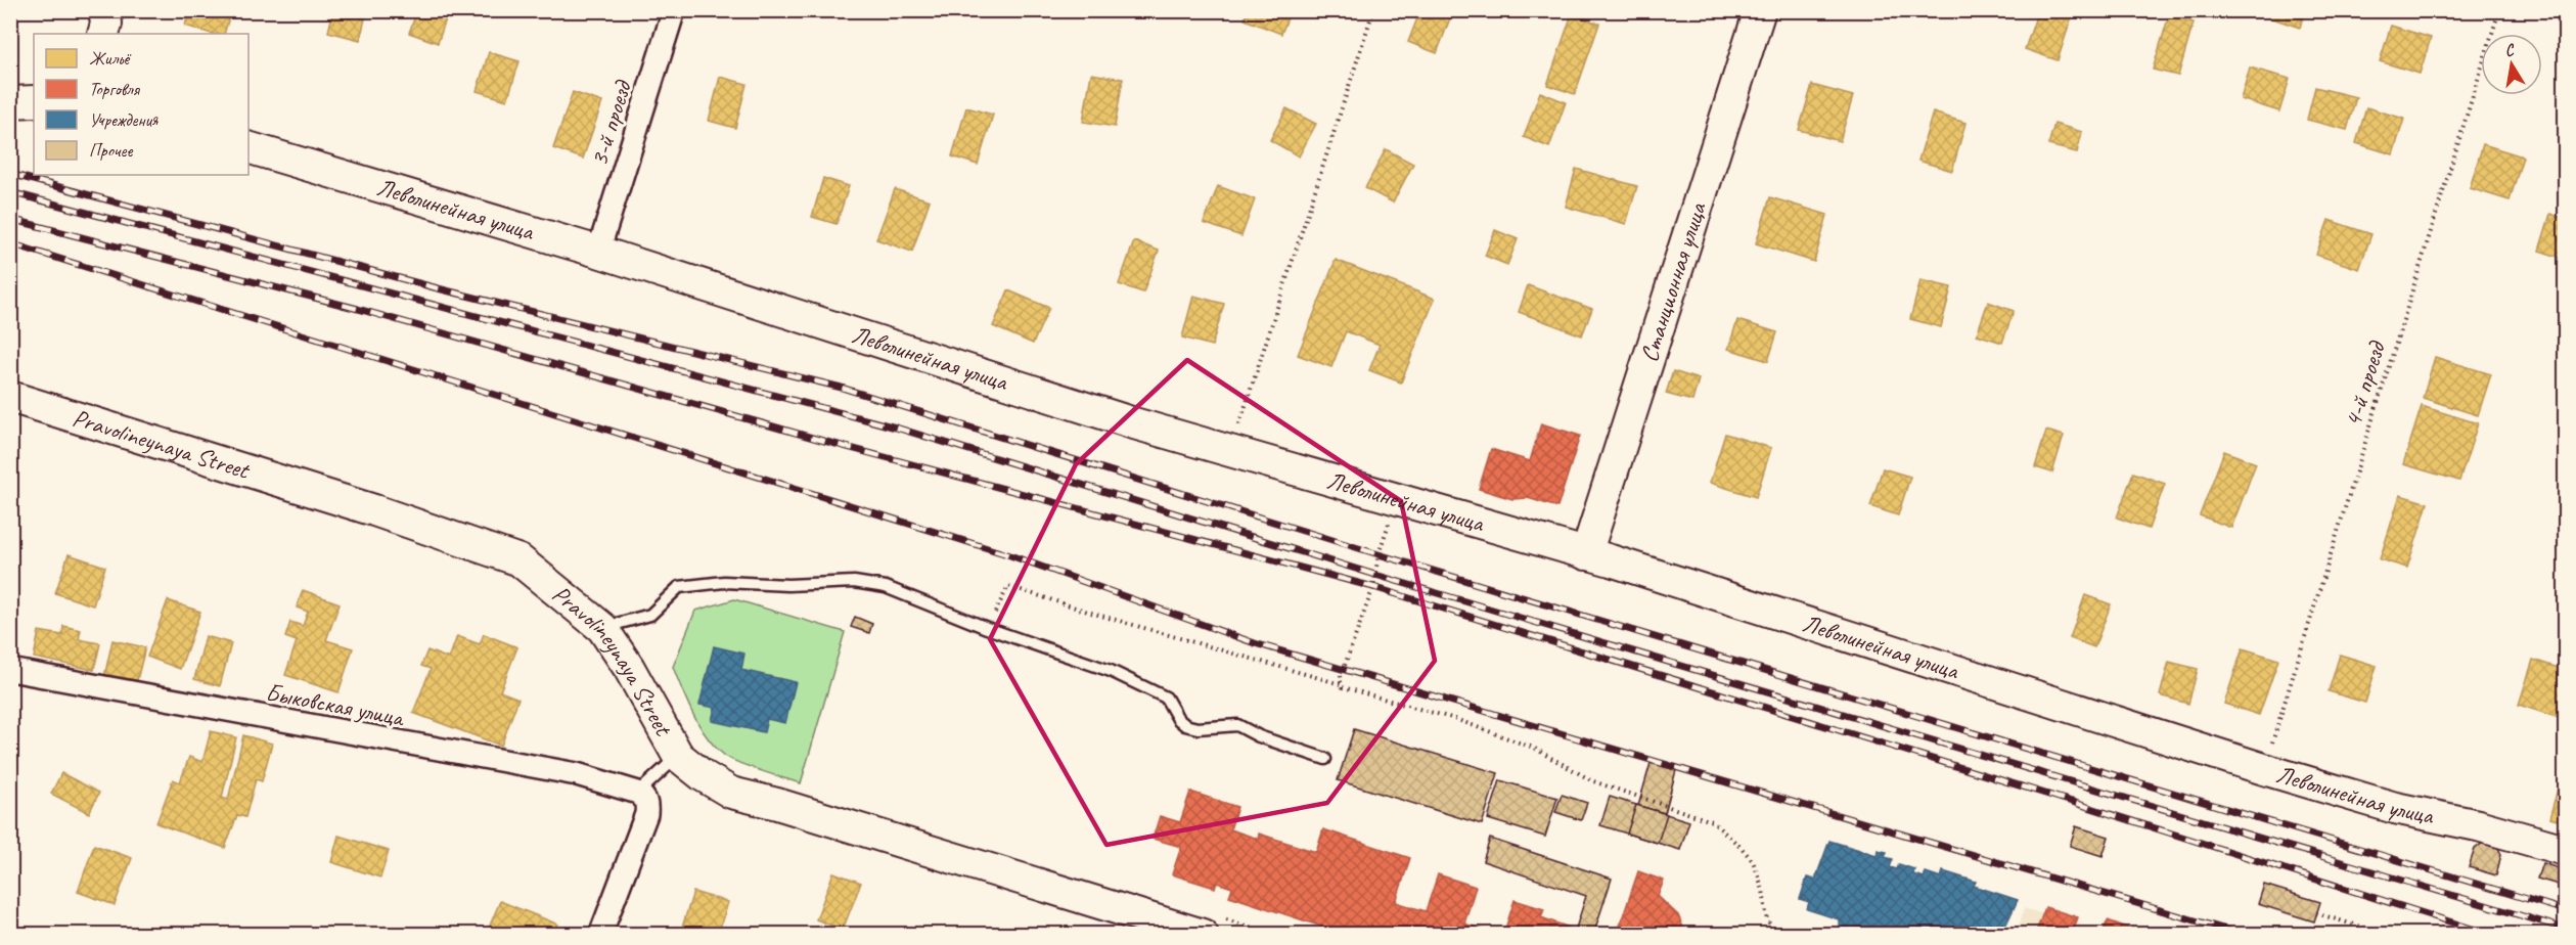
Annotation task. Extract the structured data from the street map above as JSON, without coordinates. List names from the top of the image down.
{
  "streets": {
    "main road": ["Леволинейная улица", "Станционная улица", "Pravolineynaya Street"],
    "street": ["3-й проезд", "Быковская улица"],
    "path": ["4-й проезд"]
  },
  "crossings": [
    ["3-й проезд", "Леволинейная улица"],
    ["Леволинейная улица", "Станционная улица"],
    ["Леволинейная улица", "4-й проезд"]
  ],
  "legend": [
    "Жильё",
    "Торговля",
    "Учреждения",
    "Прочее"
  ],
  "north": "top"
}
